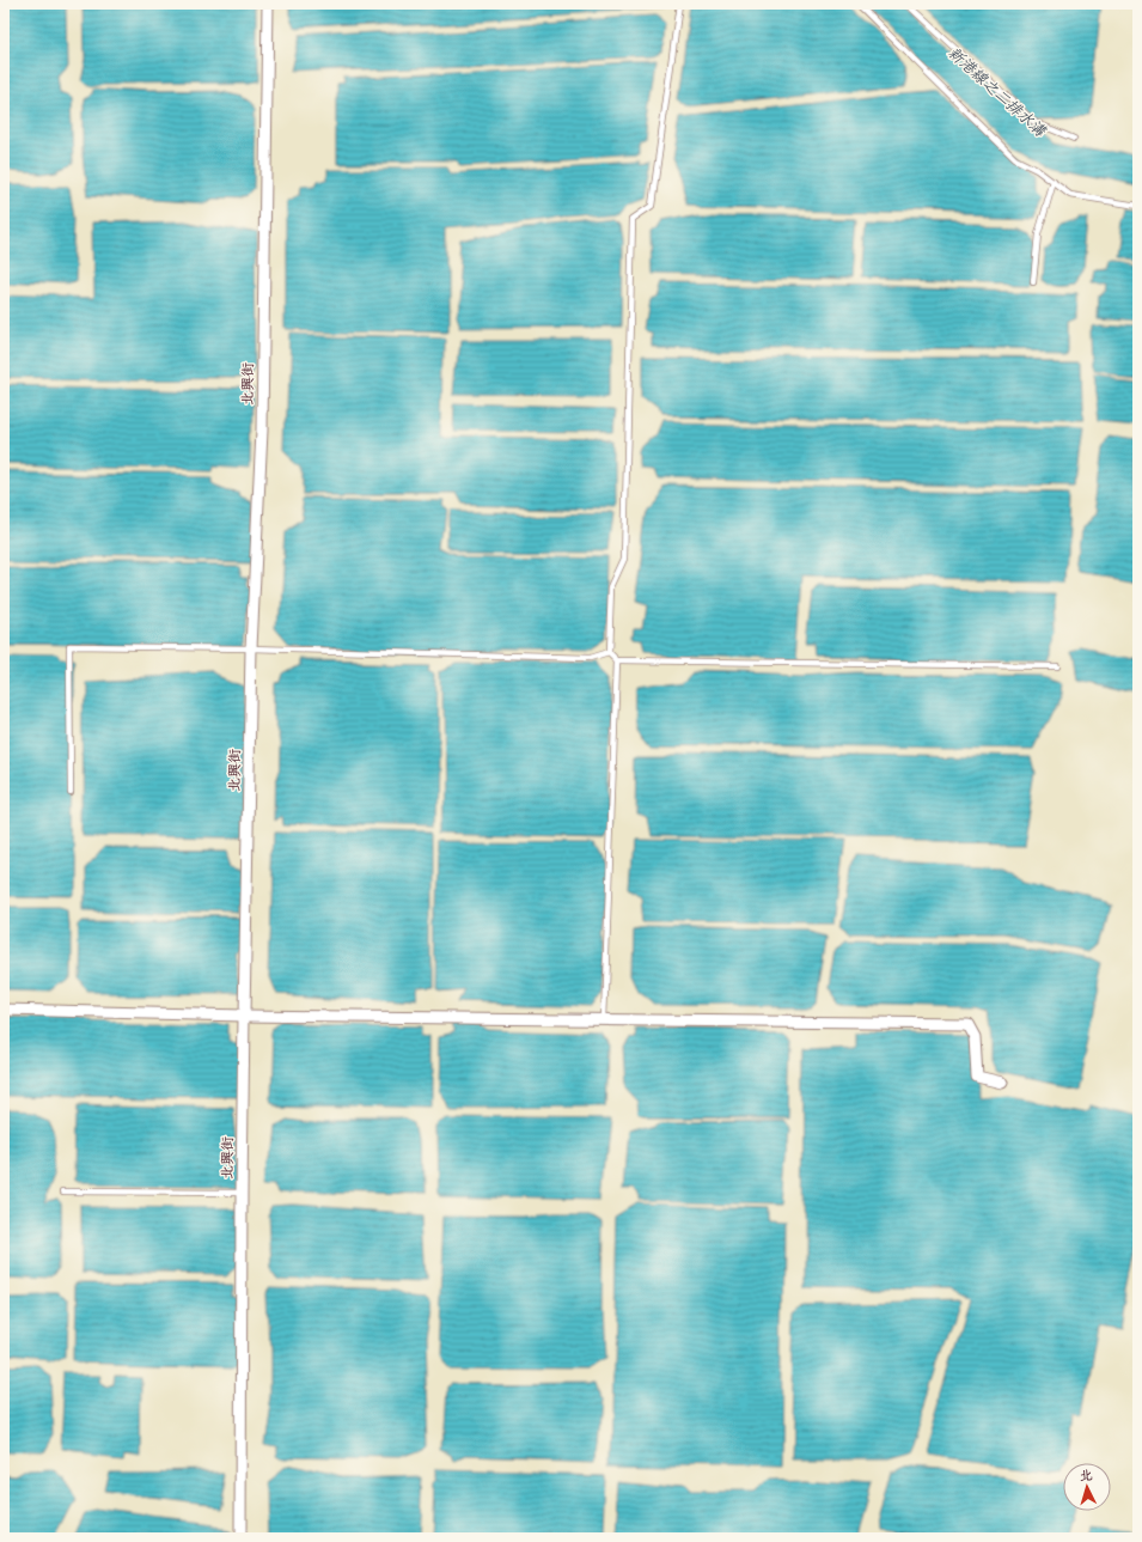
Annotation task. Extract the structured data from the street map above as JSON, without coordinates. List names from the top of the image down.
{
  "streets": {
    "street": ["北興街"]
  },
  "water": ["新港線之二排水溝"],
  "north": "top"
}
